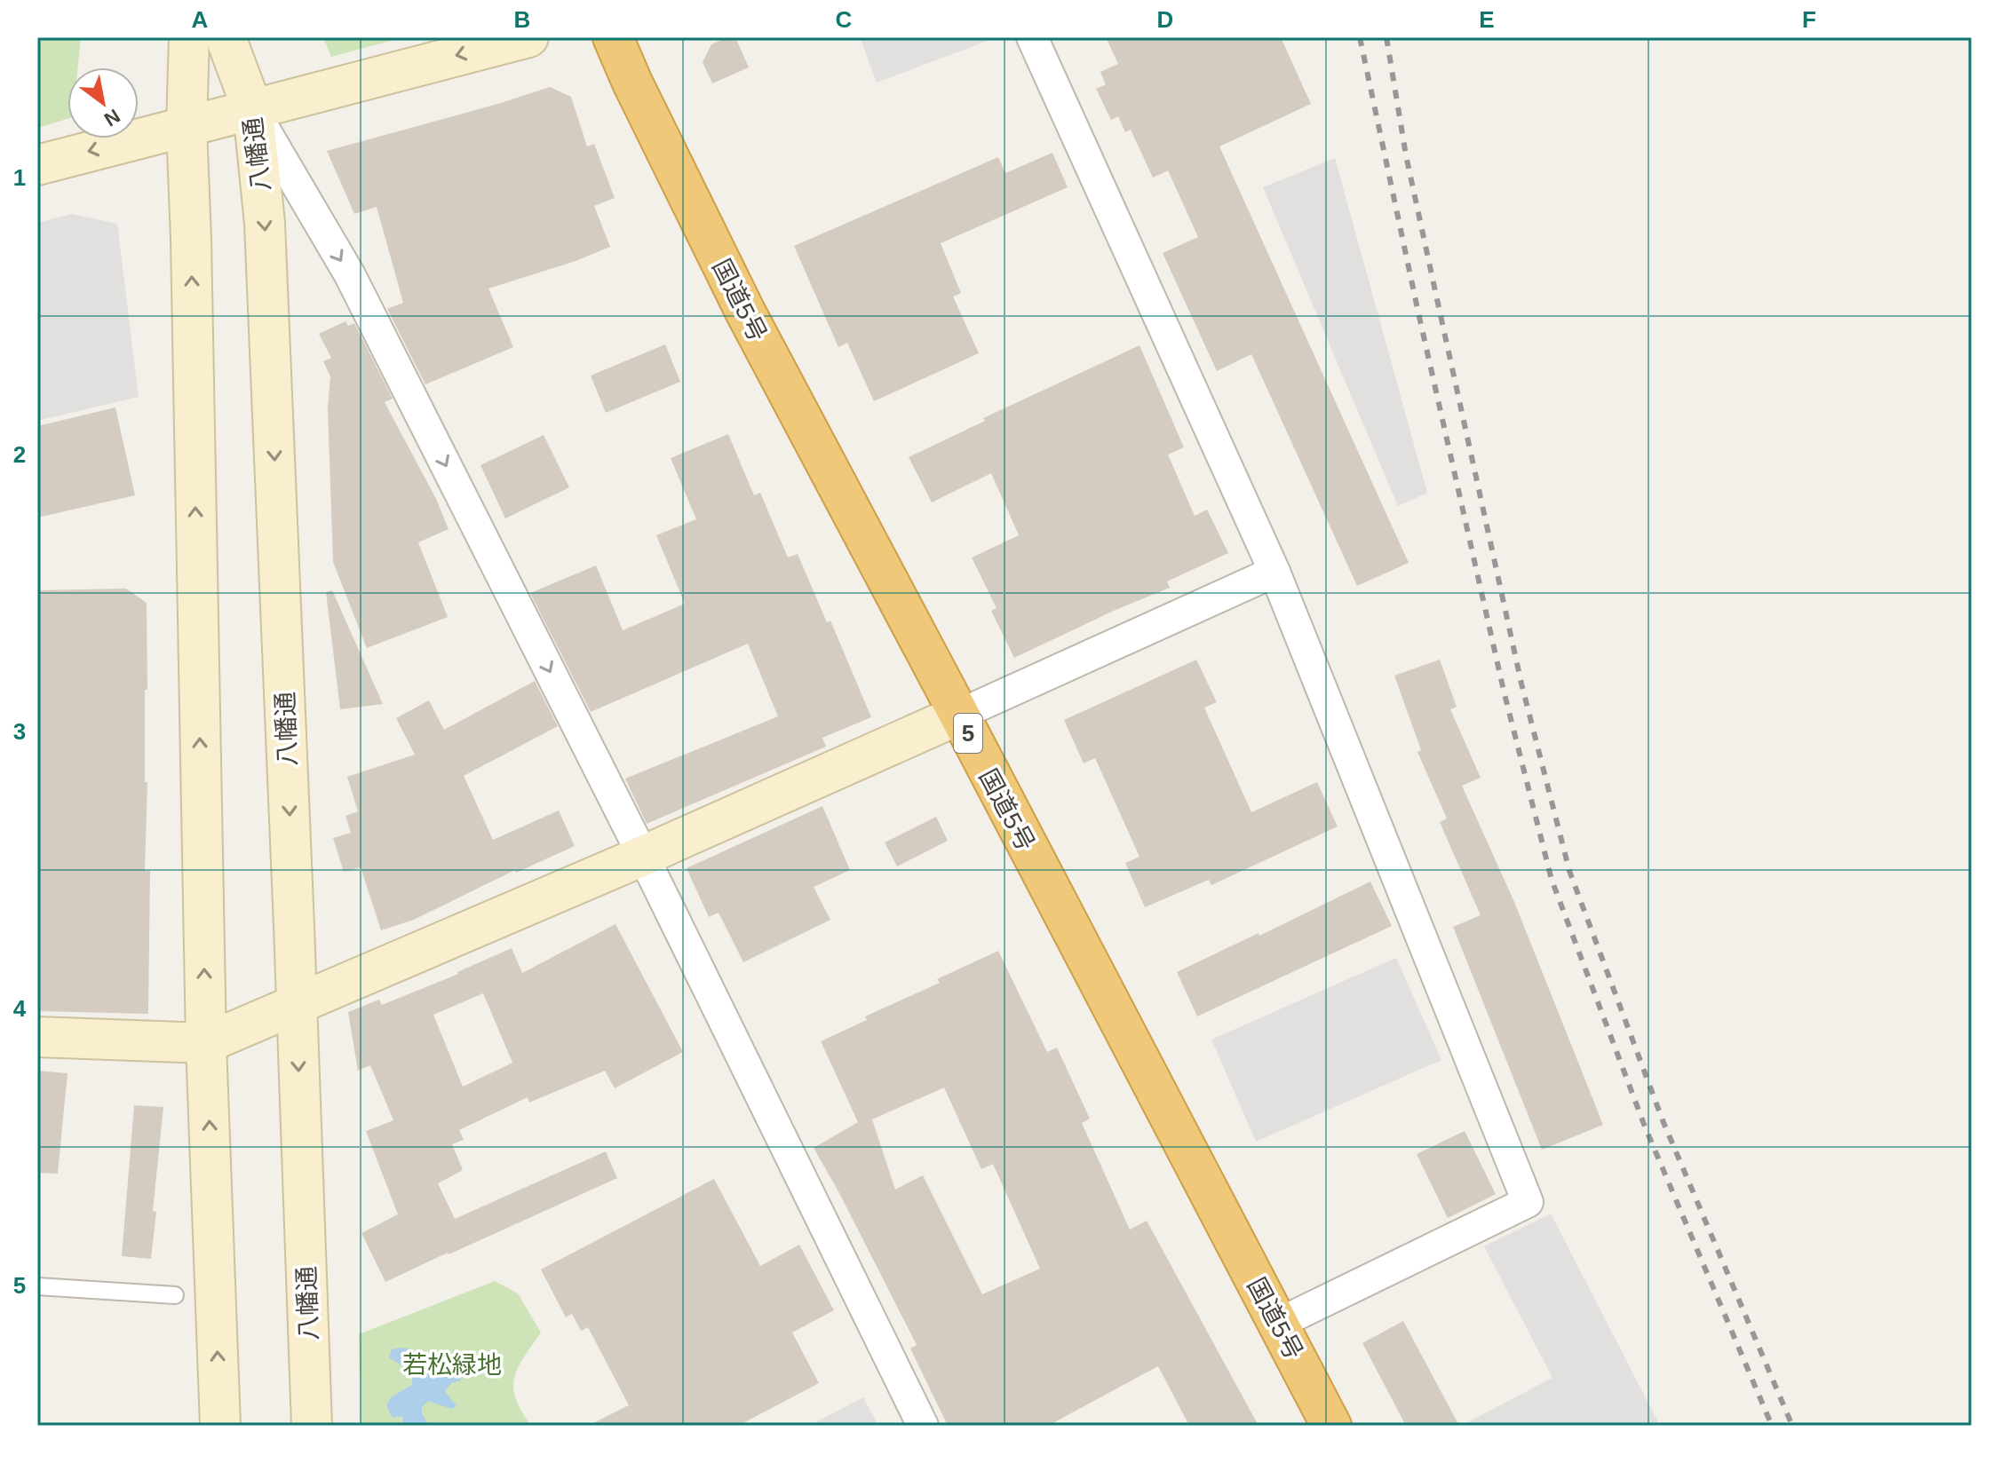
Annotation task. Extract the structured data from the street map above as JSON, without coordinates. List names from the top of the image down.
{
  "streets": {
    "highway": ["国道5号", "5"],
    "street": ["八幡通"]
  },
  "parks": ["若松緑地"],
  "north": "bottom right",
  "grid": {
    "columns": [
      "A",
      "B",
      "C",
      "D",
      "E",
      "F"
    ],
    "rows": [
      "1",
      "2",
      "3",
      "4",
      "5"
    ]
  }
}
